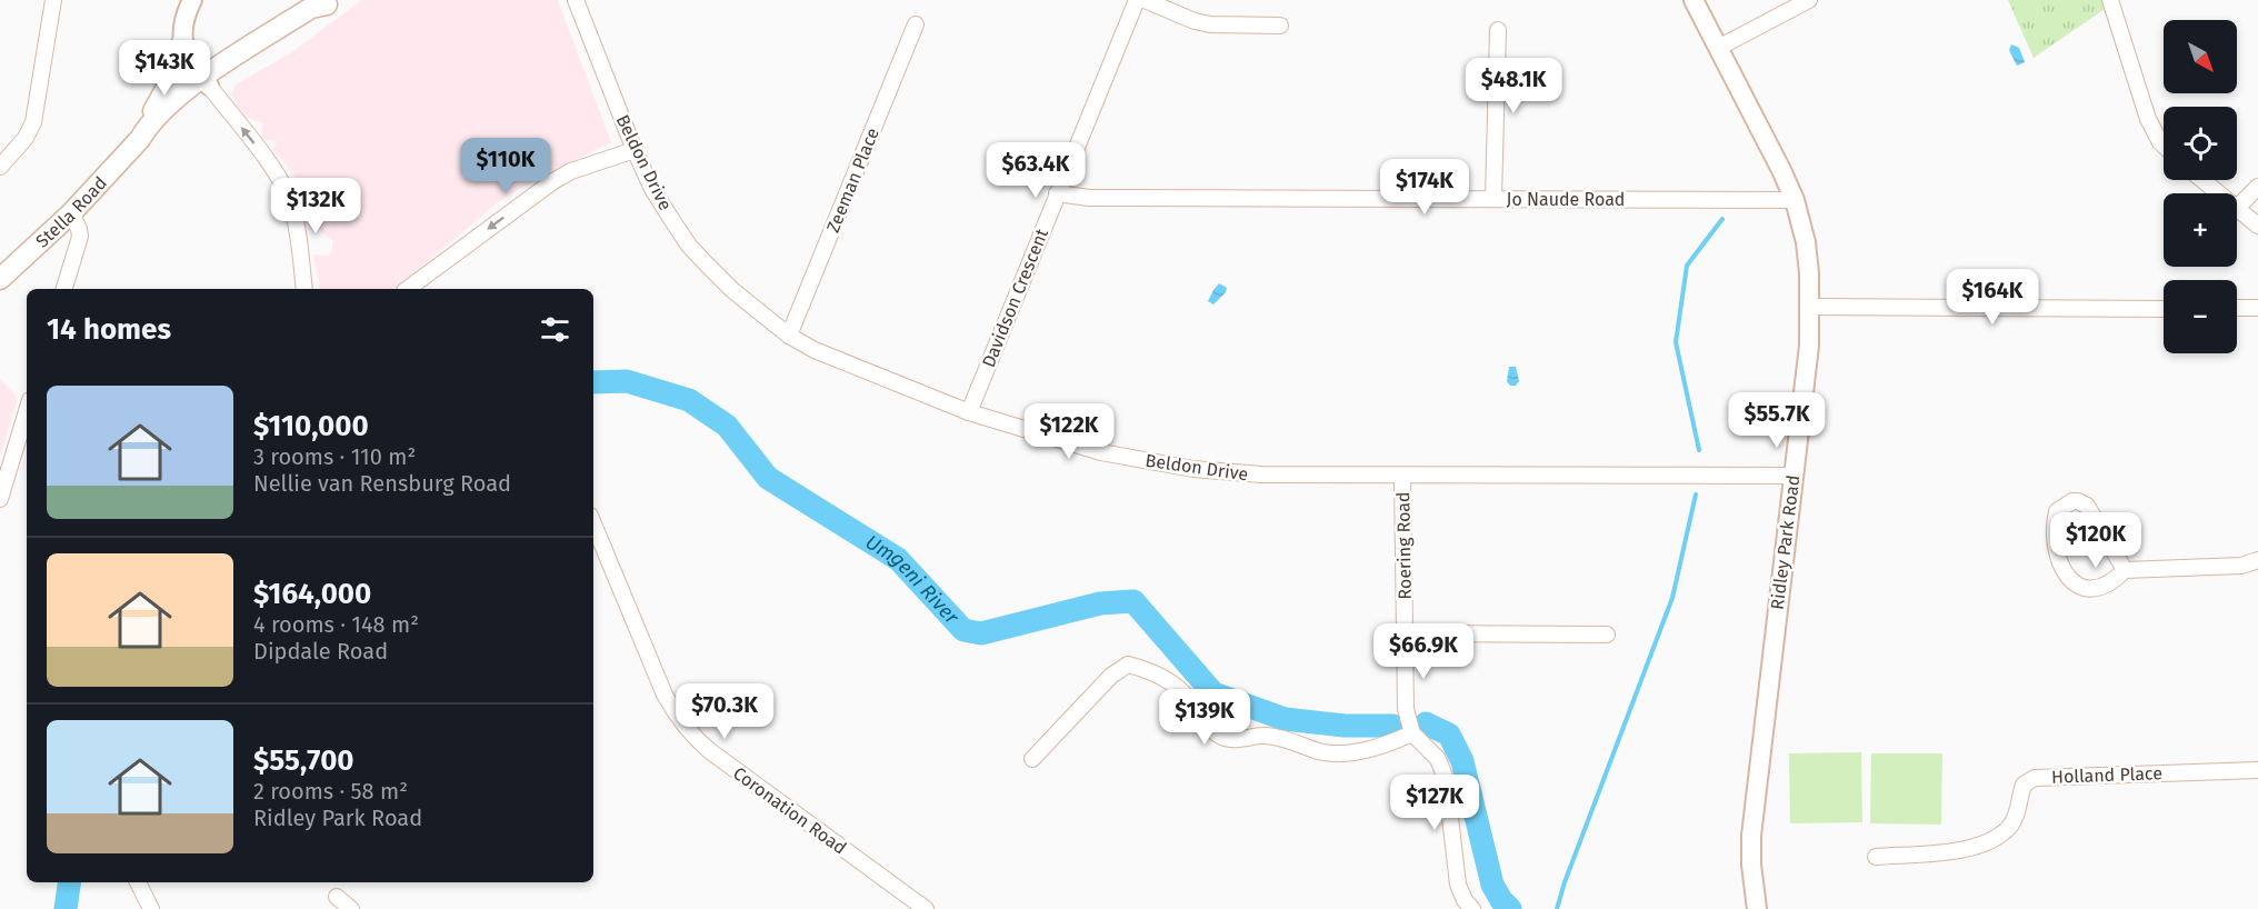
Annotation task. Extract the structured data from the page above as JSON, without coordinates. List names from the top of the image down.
{
  "streets": {
    "main road": ["Stella Road"],
    "street": [
      "Beldon Drive",
      "Zeeman Place",
      "Jo Naude Road",
      "Davidson Crescent",
      "Ridley Park Road",
      "Roering Road",
      "Holland Place",
      "Coronation Road"
    ]
  },
  "crossings": [
    ["Beldon Drive", "Zeeman Place"],
    ["Beldon Drive", "Davidson Crescent"],
    ["Beldon Drive", "Ridley Park Road"],
    ["Beldon Drive", "Roering Road"],
    ["Jo Naude Road", "Davidson Crescent"],
    ["Jo Naude Road", "Ridley Park Road"]
  ],
  "water": ["Umgeni River"],
  "north": "bottom right",
  "page": {
    "map_buttons": ["+", "−"],
    "price": [
      "$143K",
      "$48.1K",
      "$110K",
      "$63.4K",
      "$174K",
      "$132K",
      "$164K",
      "$55.7K",
      "$122K",
      "$120K",
      "$66.9K",
      "$70.3K",
      "$139K",
      "$127K"
    ],
    "heading": "14 homes",
    "list": [
      {
        "name": "$110,000",
        "note": "3 rooms · 110 m² · Nellie van Rensburg Road"
      },
      {
        "name": "$164,000",
        "note": "4 rooms · 148 m² · Dipdale Road"
      },
      {
        "name": "$55,700",
        "note": "2 rooms · 58 m² · Ridley Park Road"
      }
    ]
  }
}
